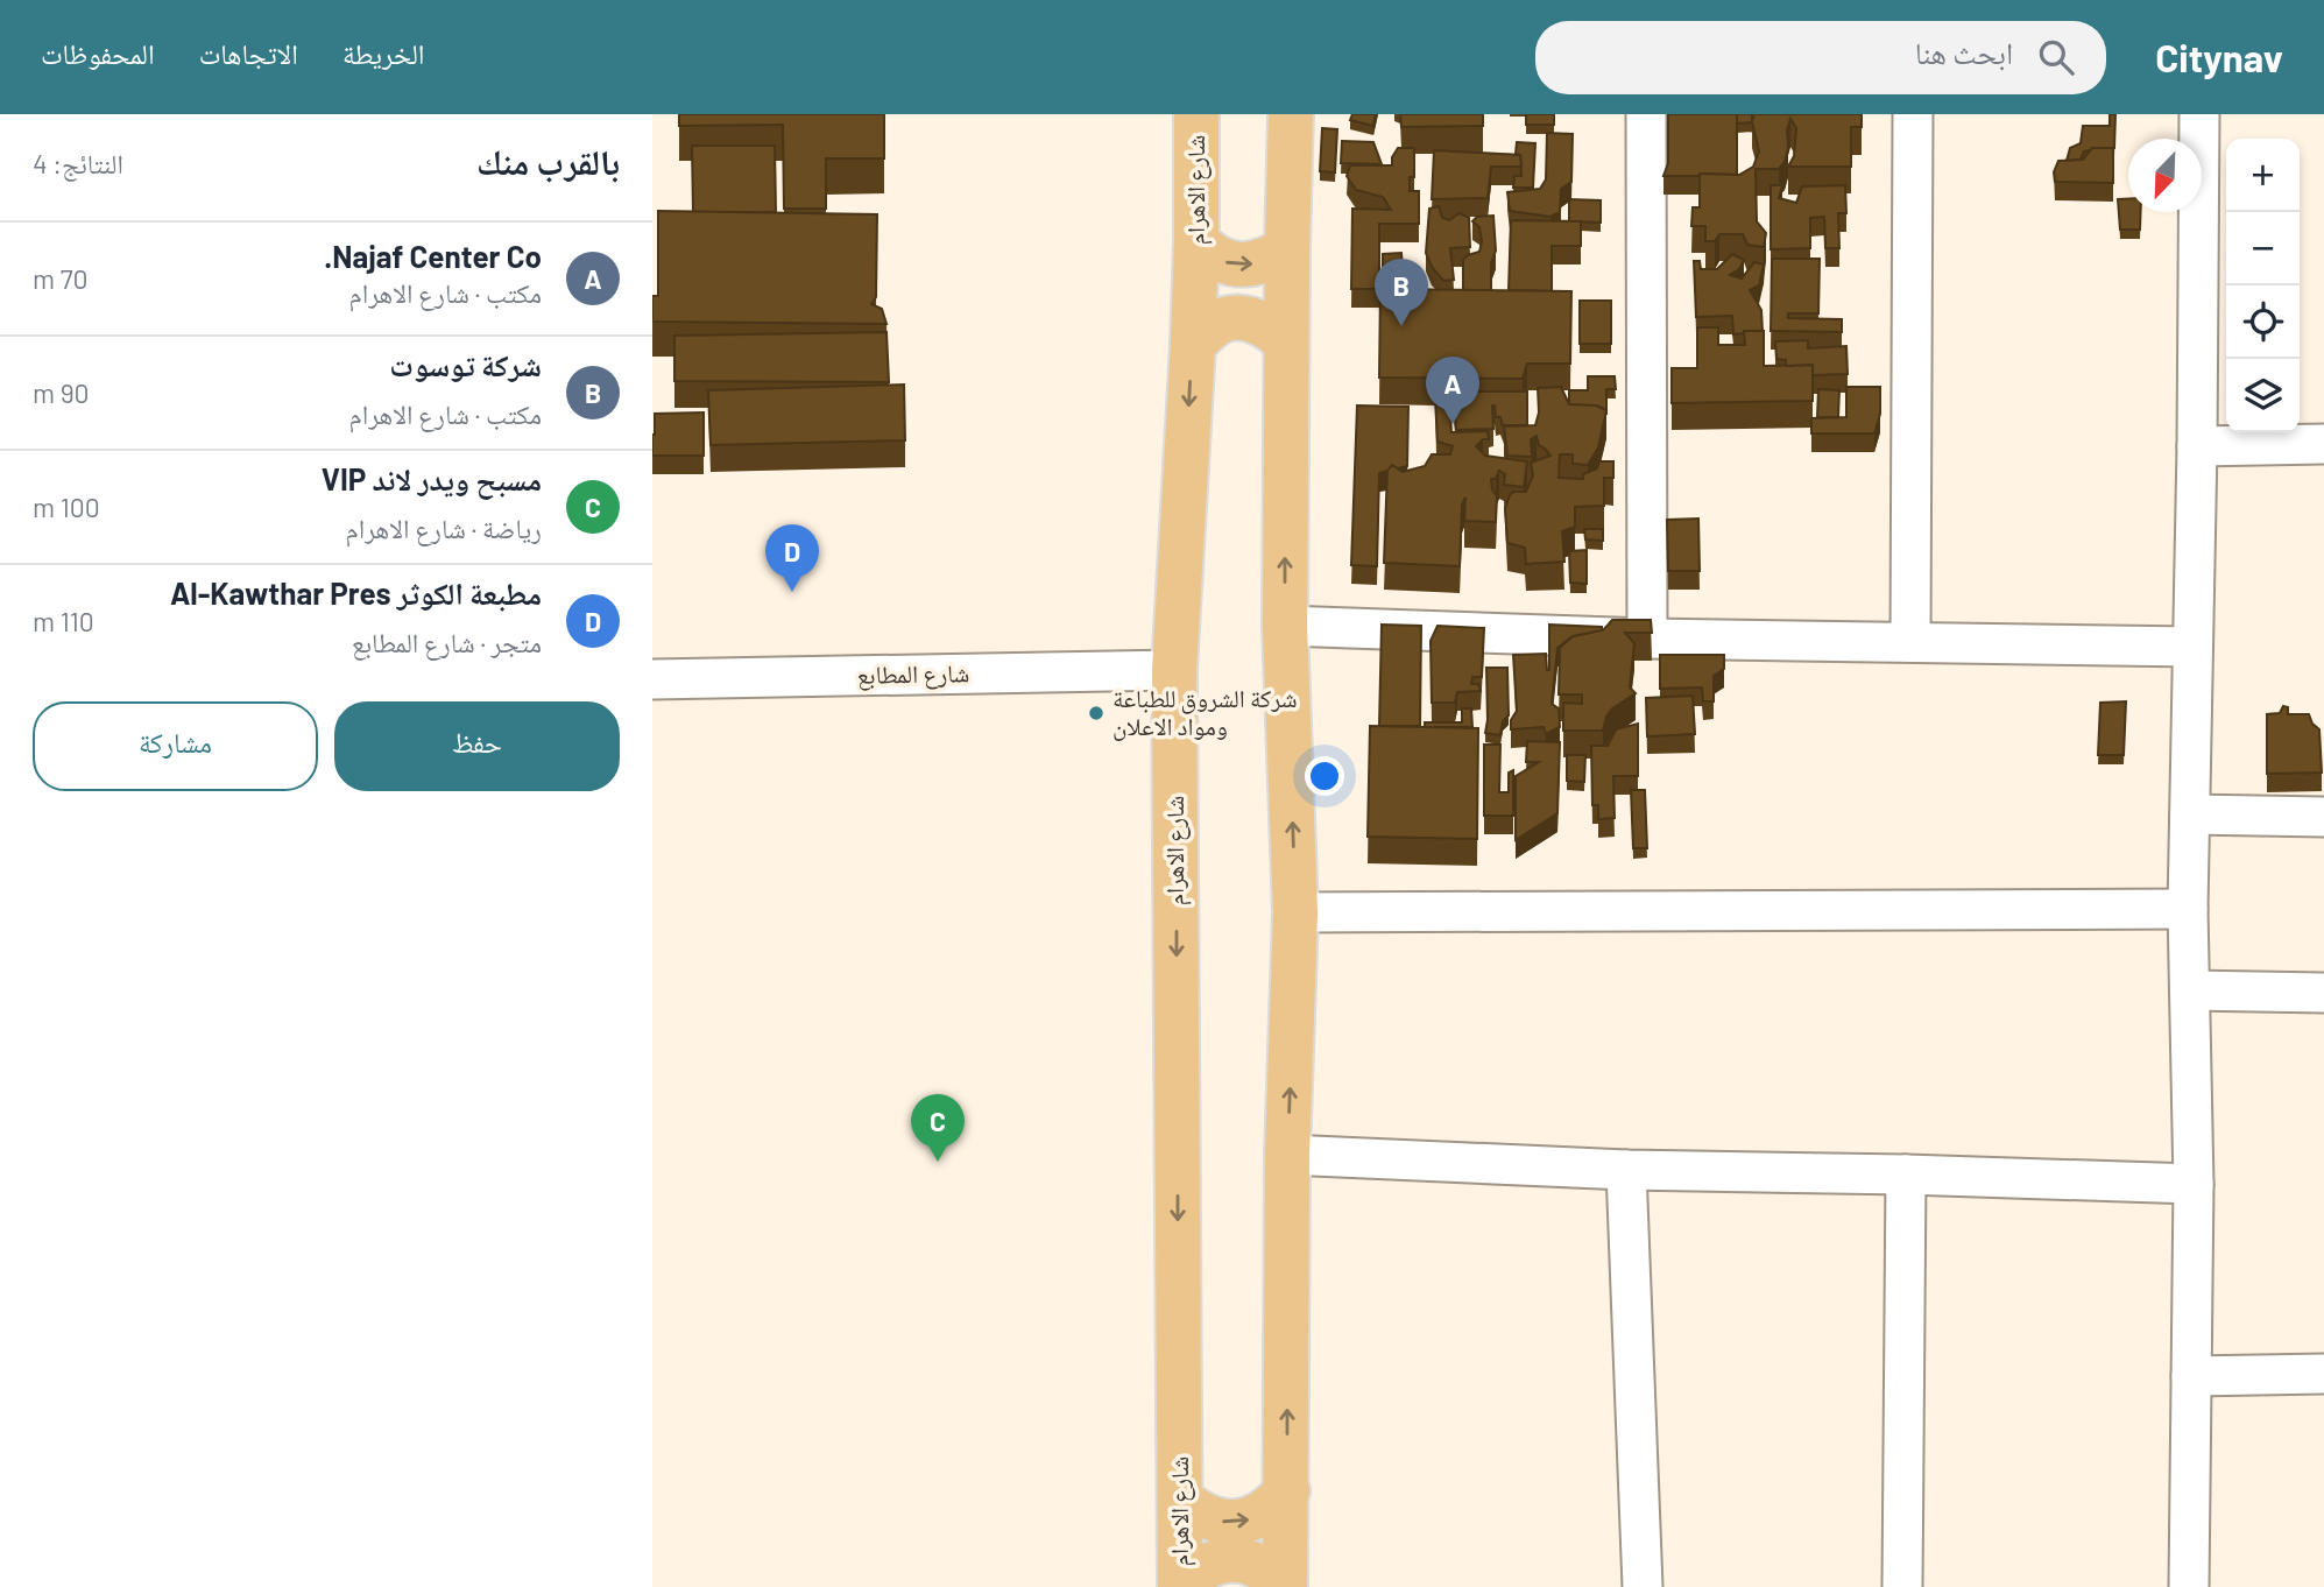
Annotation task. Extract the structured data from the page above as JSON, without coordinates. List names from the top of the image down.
{
  "streets": {
    "main road": ["شارع الاهرام"],
    "street": ["شارع المطابع"]
  },
  "crossings": [
    ["شارع الاهرام", "شارع المطابع"]
  ],
  "places": ["شركة الشروق للطباعة ومواد الاعلان"],
  "north": "bottom left",
  "page": {
    "header": "Citynav",
    "search": "ابحث هنا",
    "nav": ["الخريطة", "الاتجاهات", "المحفوظات"],
    "heading": ["بالقرب منك", "النتائج: 4"],
    "map_buttons": ["+", "−"],
    "list": [
      {
        "mark": "A",
        "name": "Najaf Center Co.",
        "note": "مكتب · شارع الاهرام",
        "value": "70 m"
      },
      {
        "mark": "B",
        "name": "شركة توسوت",
        "note": "مكتب · شارع الاهرام",
        "value": "90 m"
      },
      {
        "mark": "C",
        "name": "مسبح ويدر لاند VIP",
        "note": "رياضة · شارع الاهرام",
        "value": "100 m"
      },
      {
        "mark": "D",
        "name": "مطبعة الكوثر Al-Kawthar Pres",
        "note": "متجر · شارع المطابع",
        "value": "110 m"
      }
    ],
    "pins": [
      "B",
      "A",
      "D",
      "C"
    ],
    "buttons": ["حفظ", "مشاركة"]
  }
}
